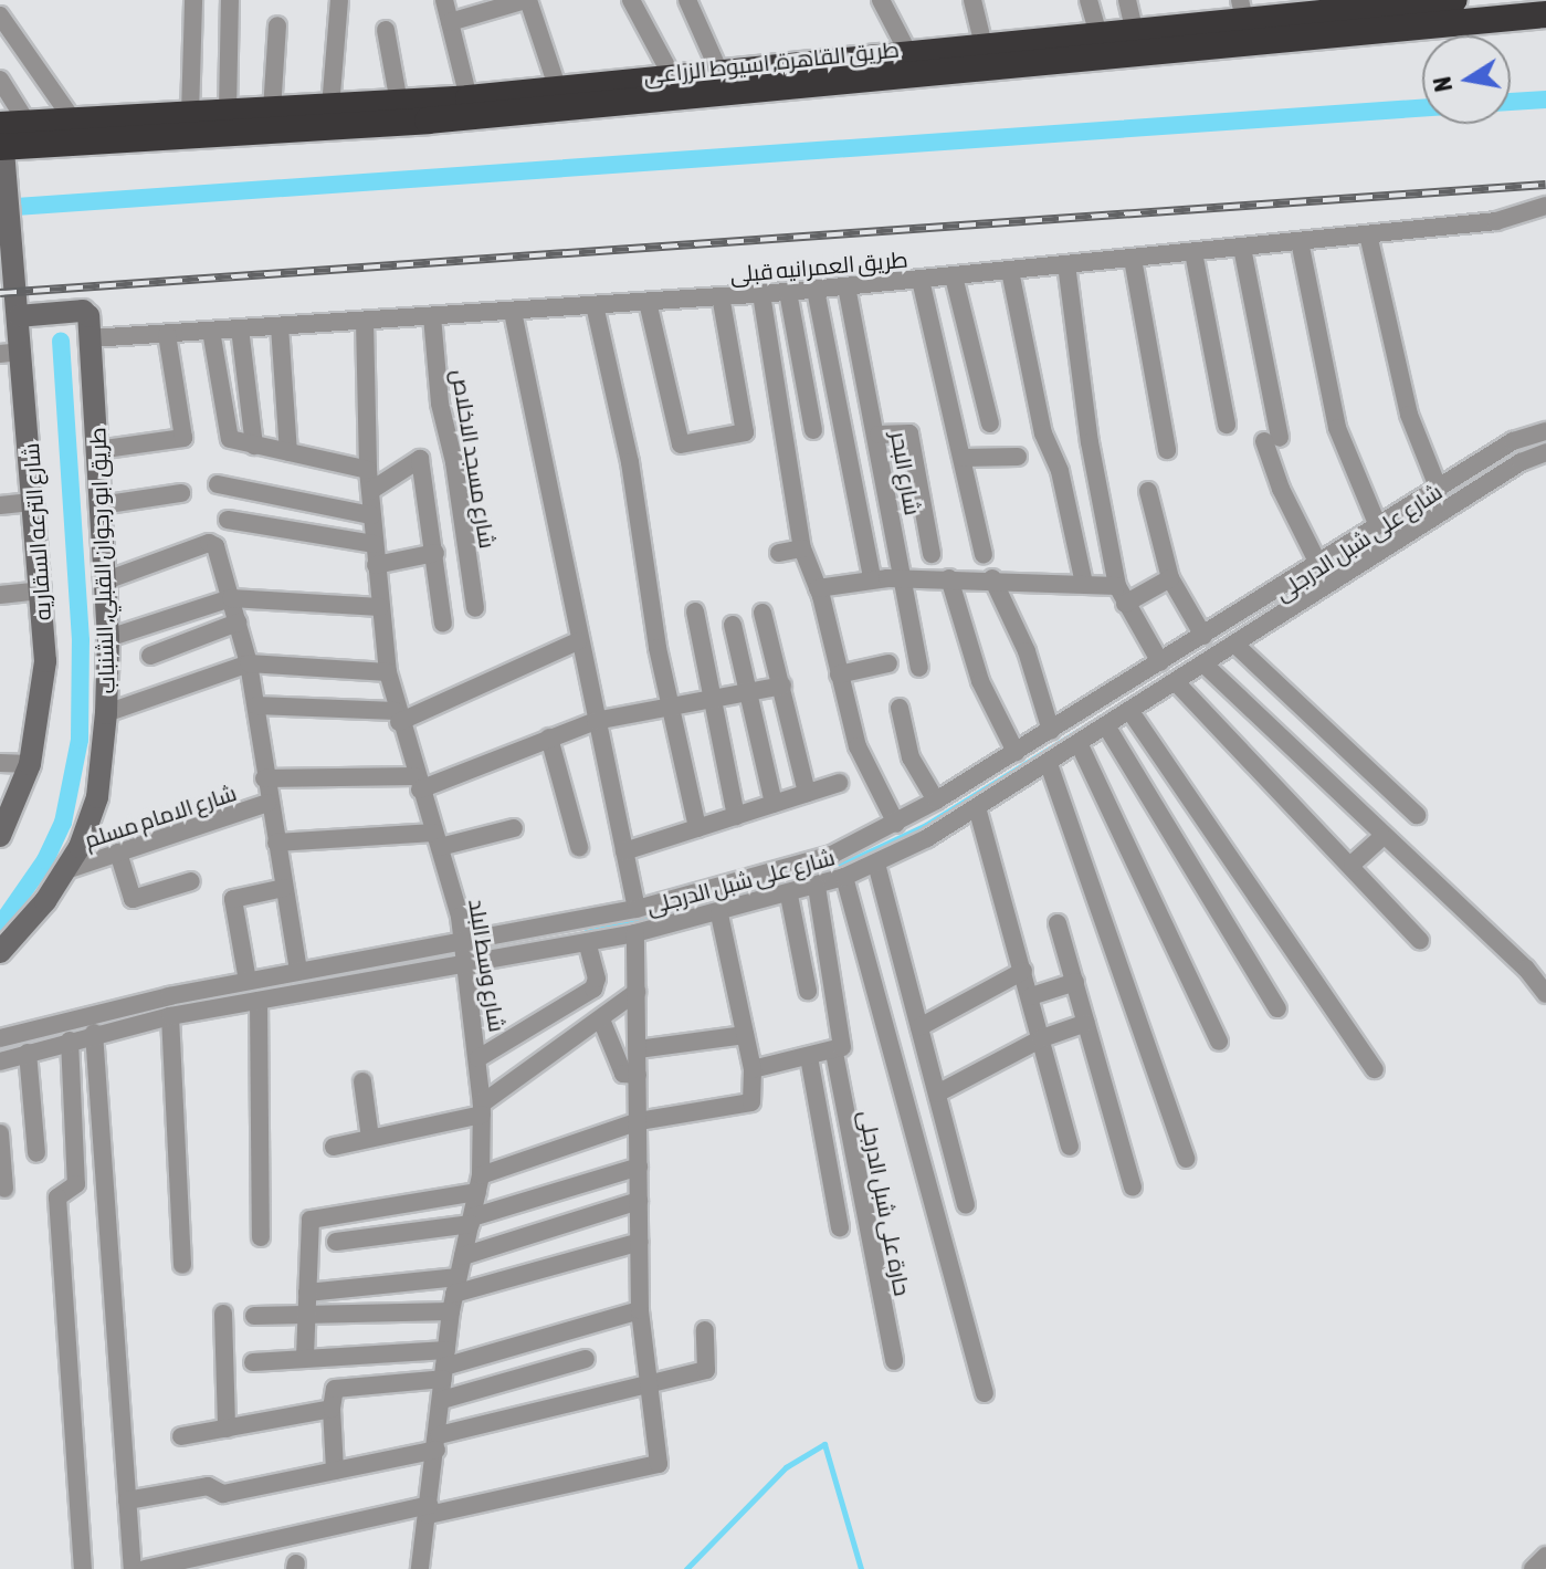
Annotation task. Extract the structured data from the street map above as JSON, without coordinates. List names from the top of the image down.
{
  "streets": {
    "highway": ["طريق القاهرة, اسيوط الزراعى"],
    "street": [
      "طريق العمرانيه قبلى",
      "شارع مسجد الاخلاص",
      "شارع البحر",
      "شارع الترعه السقاريه",
      "شارع على شبل الدرجلى",
      "طريق ابو رجوان القبلي, الشنباب",
      "شارع الامام مسلم",
      "شارع وسط البلد",
      "حارة على شبل الدرجلى"
    ]
  },
  "crossings": [
    ["طريق القاهرة, اسيوط الزراعى", "شارع الترعه السقاريه"],
    ["طريق العمرانيه قبلى", "شارع مسجد الاخلاص"],
    ["طريق العمرانيه قبلى", "شارع البحر"],
    ["طريق العمرانيه قبلى", "طريق ابو رجوان القبلي, الشنباب"],
    ["طريق العمرانيه قبلى", "شارع وسط البلد"],
    ["شارع على شبل الدرجلى", "شارع وسط البلد"],
    ["شارع على شبل الدرجلى", "حارة على شبل الدرجلى"],
    ["طريق ابو رجوان القبلي, الشنباب", "شارع الامام مسلم"]
  ],
  "north": "left"
}
